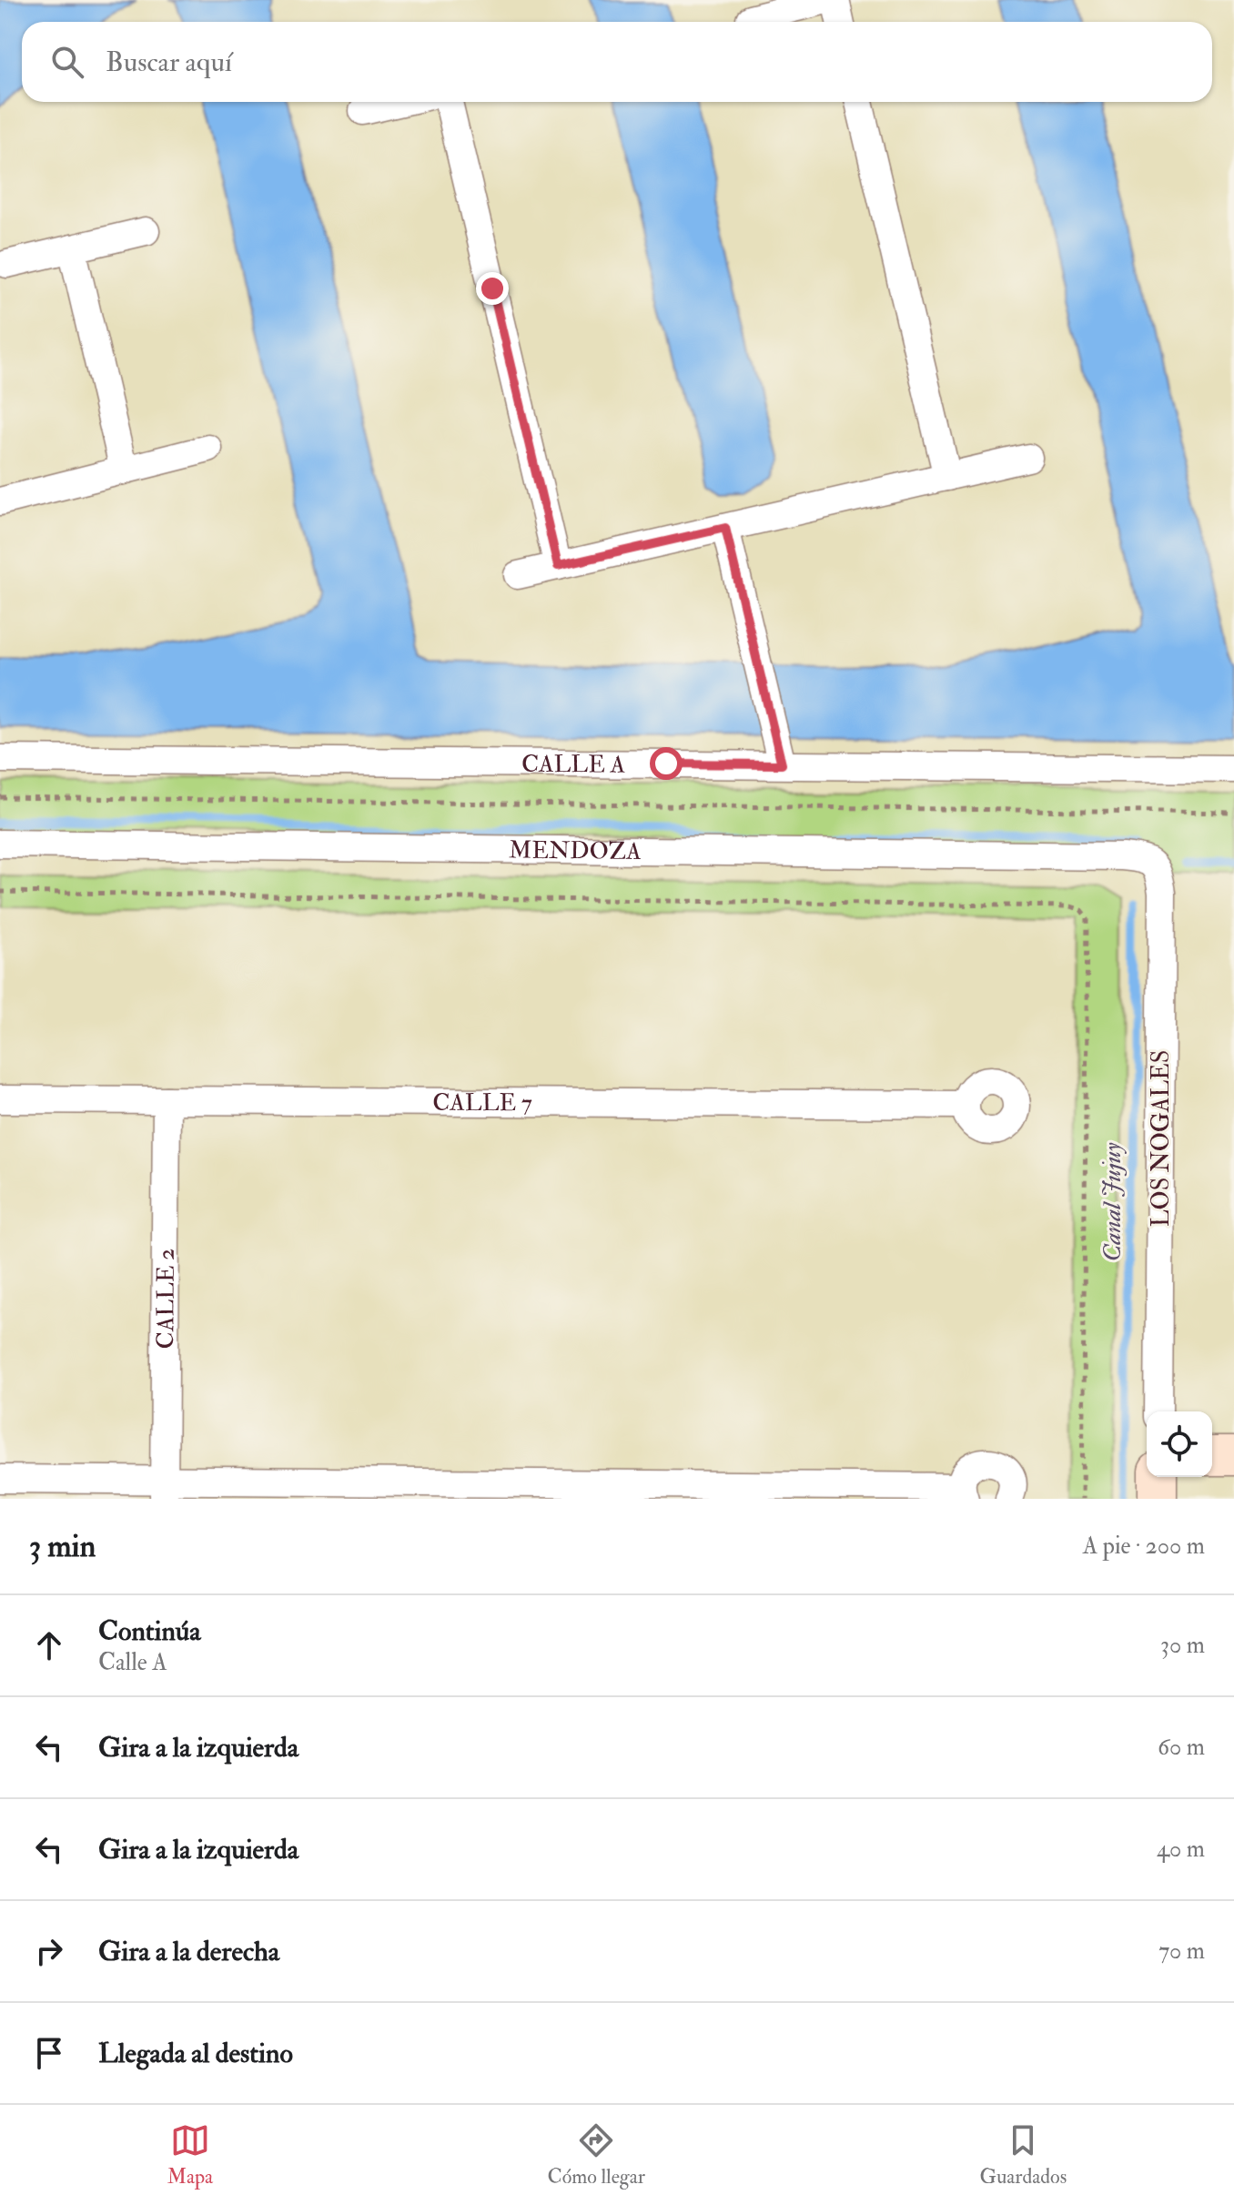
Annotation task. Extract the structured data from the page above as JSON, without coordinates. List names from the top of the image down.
{
  "streets": {
    "street": [
      "CALLE A",
      "MENDOZA",
      "CALLE 7",
      "LOS NOGALES",
      "CALLE 2"
    ]
  },
  "crossings": [
    ["MENDOZA", "LOS NOGALES"],
    ["CALLE 7", "CALLE 2"]
  ],
  "water": ["Canal Jujuy"],
  "page": {
    "search": "Buscar aquí",
    "heading": ["3 min", "A pie · 200 m"],
    "list": [
      ["Continúa", "Calle A", "30 m"],
      ["Gira a la izquierda", "60 m"],
      ["Gira a la izquierda", "40 m"],
      ["Gira a la derecha", "70 m"],
      "Llegada al destino"
    ],
    "nav": ["Mapa", "Cómo llegar", "Guardados"]
  }
}
